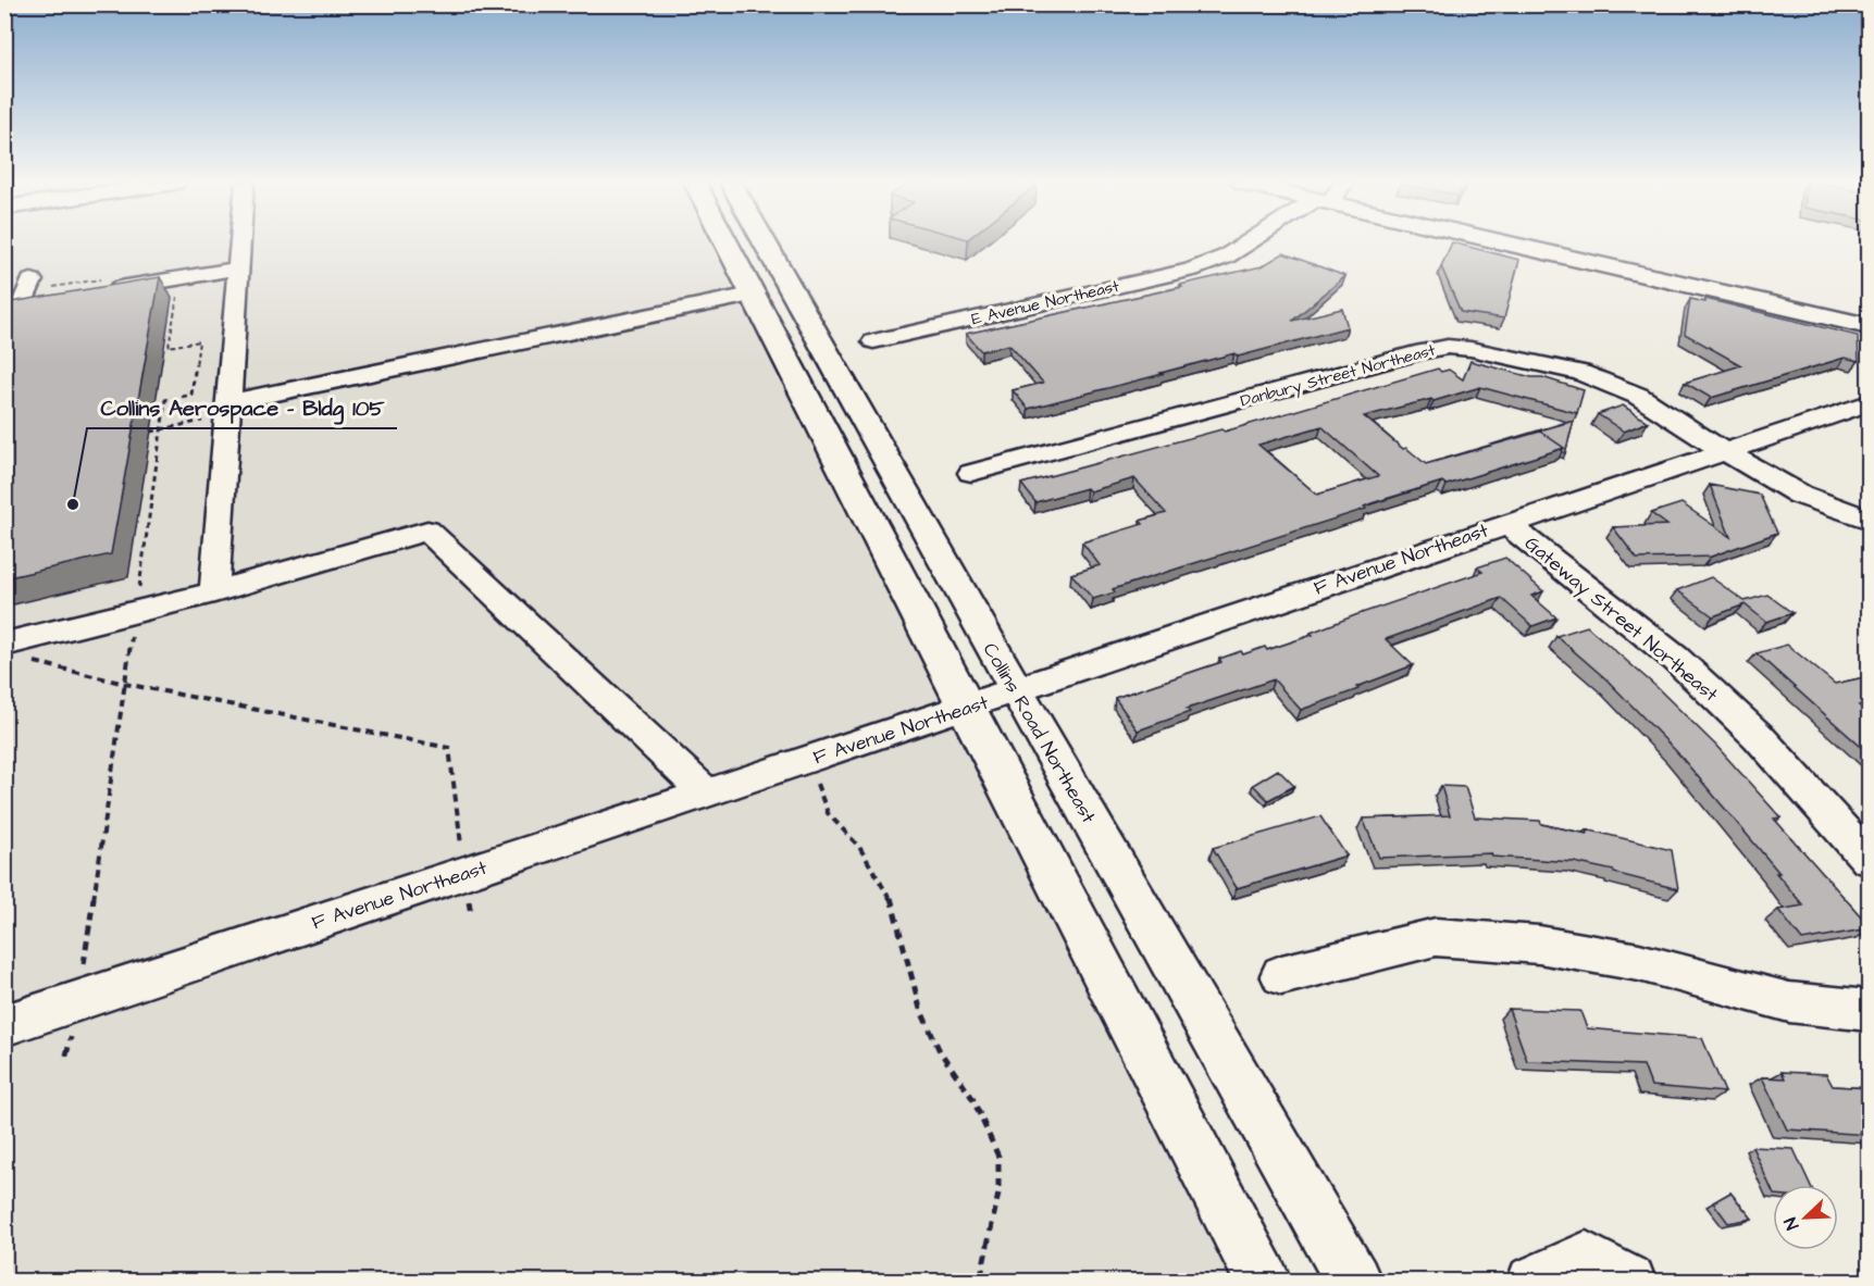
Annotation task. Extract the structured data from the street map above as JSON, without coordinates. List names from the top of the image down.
{
  "streets": {
    "main road": ["Collins Road Northeast"],
    "street": [
      "E Avenue Northeast",
      "Danbury Street Northeast",
      "F Avenue Northeast",
      "Gateway Street Northeast"
    ]
  },
  "crossings": [
    ["Danbury Street Northeast", "F Avenue Northeast"],
    ["F Avenue Northeast", "Gateway Street Northeast"],
    ["F Avenue Northeast", "Collins Road Northeast"]
  ],
  "places": ["Collins Aerospace - Bldg 105"],
  "north": "bottom left"
}
